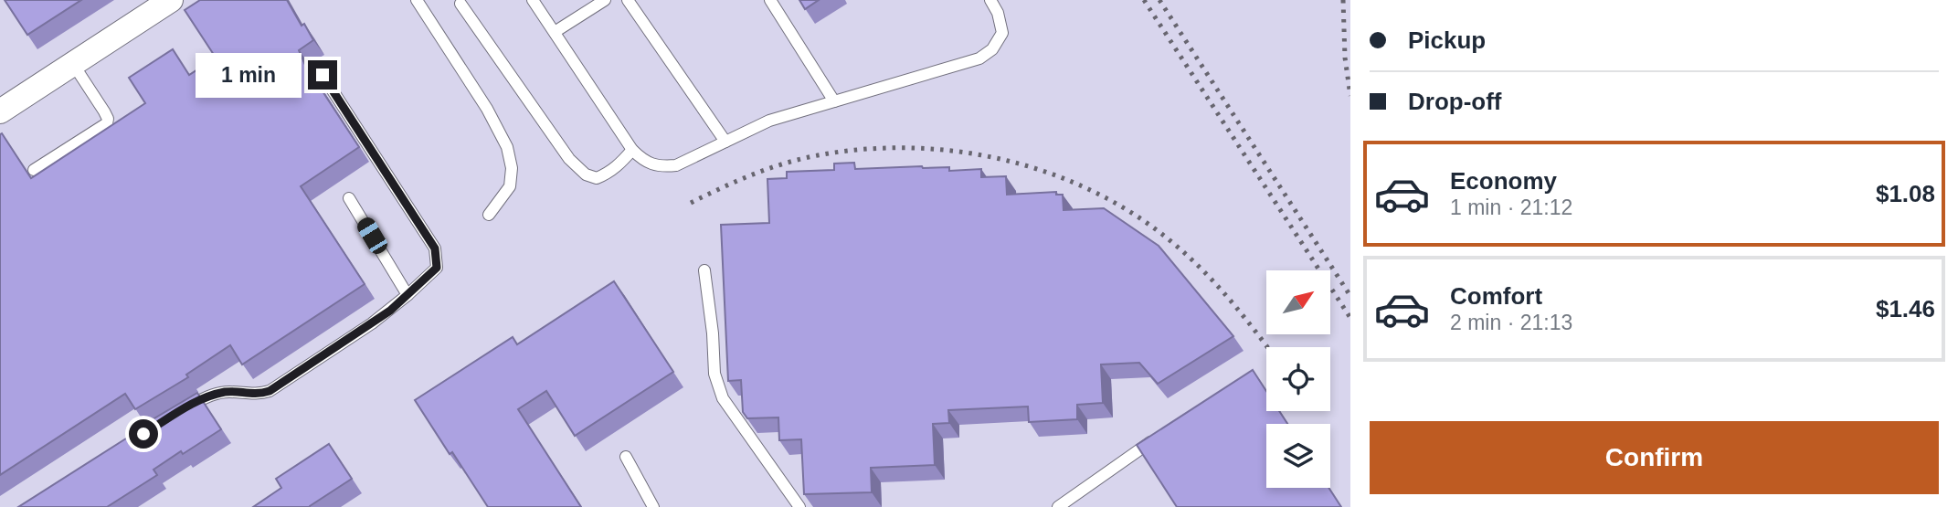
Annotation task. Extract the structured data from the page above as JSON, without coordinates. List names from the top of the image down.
{
  "north": "top right",
  "page": {
    "banner": ["Pickup", "Drop-off"],
    "bubble": "1 min",
    "list": [
      {
        "name": "Economy",
        "note": "1 min · 21:12",
        "value": "$1.08"
      },
      {
        "name": "Comfort",
        "note": "2 min · 21:13",
        "value": "$1.46"
      }
    ],
    "buttons": "Confirm"
  }
}
